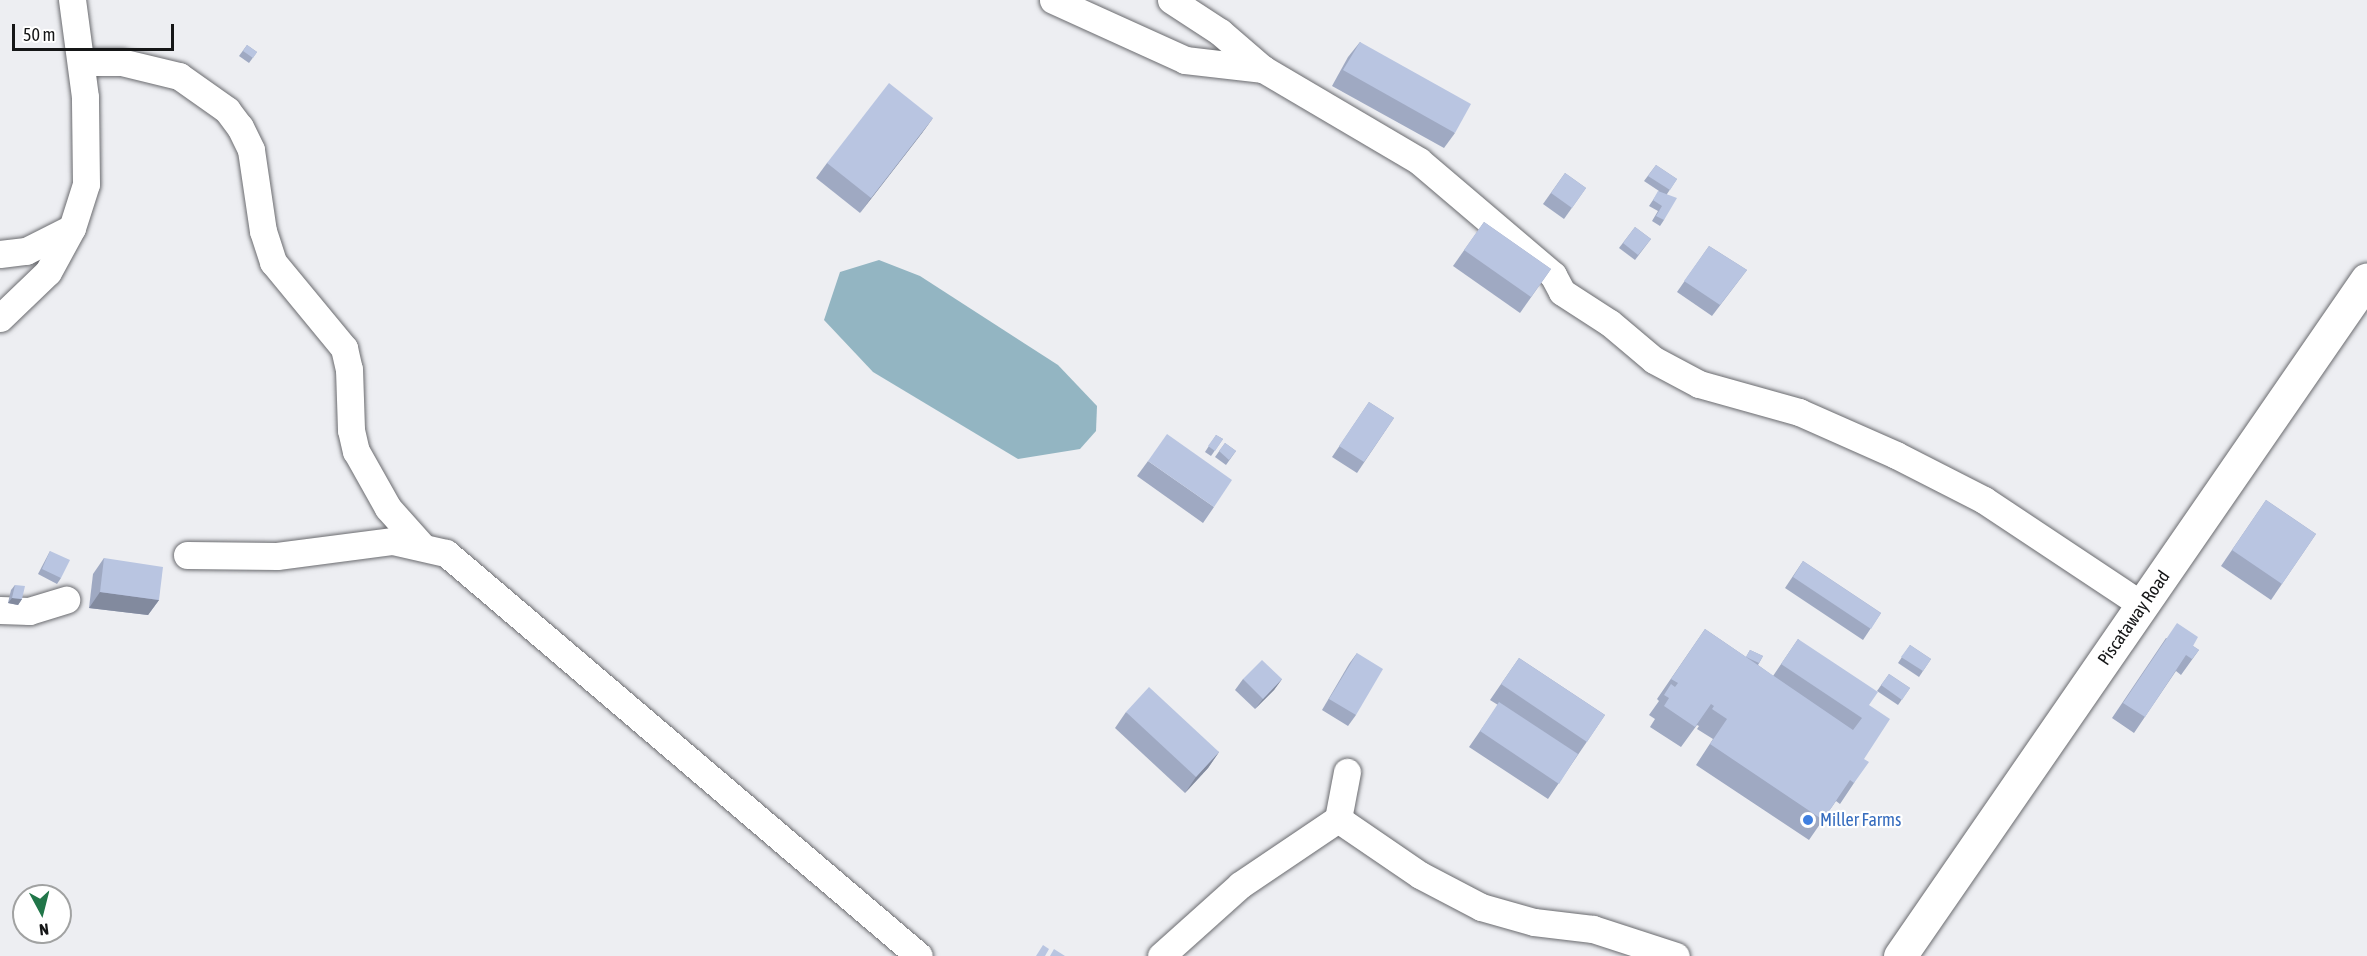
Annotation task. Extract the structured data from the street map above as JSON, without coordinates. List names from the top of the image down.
{
  "streets": {
    "main road": ["Piscataway Road"]
  },
  "places": ["Miller Farms"],
  "scale_bar": "50 m",
  "north": "bottom"
}
